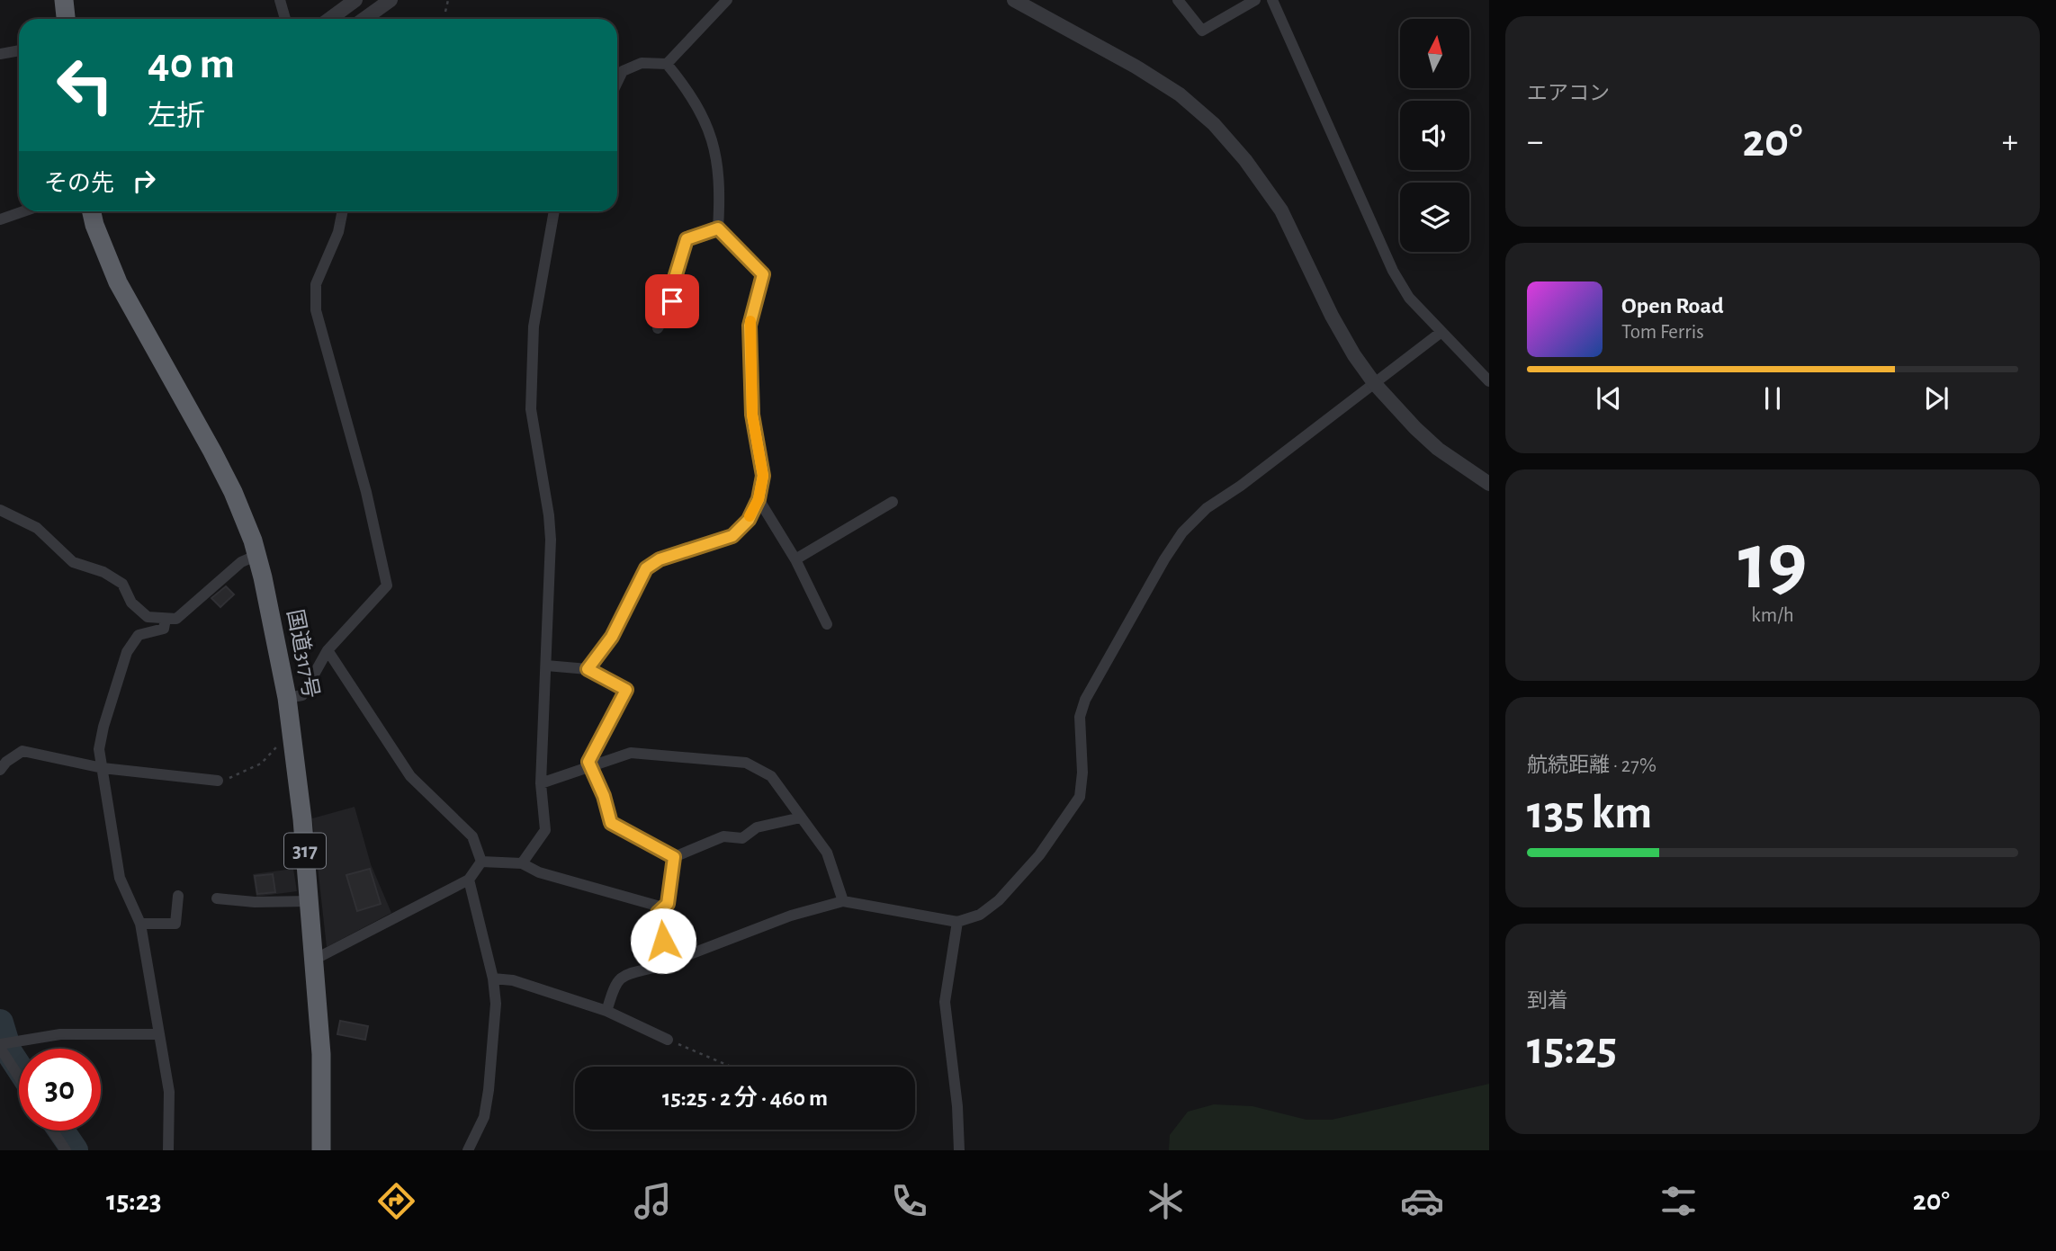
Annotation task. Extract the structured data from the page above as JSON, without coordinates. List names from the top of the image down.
{
  "streets": {
    "highway": ["国道317号", "317"]
  },
  "north": "top",
  "page": {
    "tile": [
      "エアコン",
      ["19", "km/h"],
      ["航続距離 · 27%", "135 km"],
      ["到着", "15:25"]
    ],
    "turn": ["40 m", "左折"],
    "heat": ["−", "20°", "+"],
    "then": "その先",
    "song": ["Open Road", "Tom Ferris"],
    "limit": "30",
    "trip": "15:25 · 2 分 · 460 m",
    "tabs": ["15:23", "20°"]
  }
}
